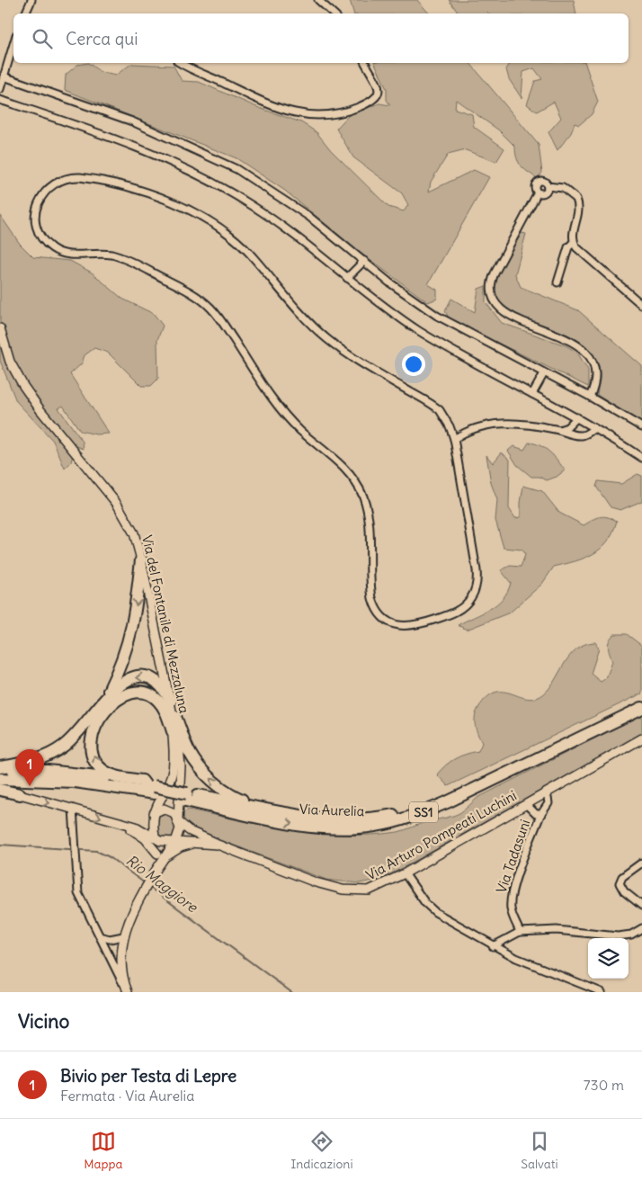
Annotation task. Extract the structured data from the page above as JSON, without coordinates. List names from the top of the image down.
{
  "streets": {
    "highway": ["Via Aurelia", "SS1"],
    "street": ["Via del Fontanile di Mezzaluna", "Via Arturo Pompeati Luchini", "Via Tadasuni"]
  },
  "crossings": [
    ["Via del Fontanile di Mezzaluna", "Via Arturo Pompeati Luchini"],
    ["Via Arturo Pompeati Luchini", "Via Tadasuni"]
  ],
  "water": ["Rio Maggiore"],
  "page": {
    "search": "Cerca qui",
    "pins": "1",
    "heading": "Vicino",
    "list": [
      {
        "mark": "1",
        "name": "Bivio per Testa di Lepre",
        "note": "Fermata · Via Aurelia",
        "value": "730 m"
      }
    ],
    "nav": ["Mappa", "Indicazioni", "Salvati"]
  }
}
